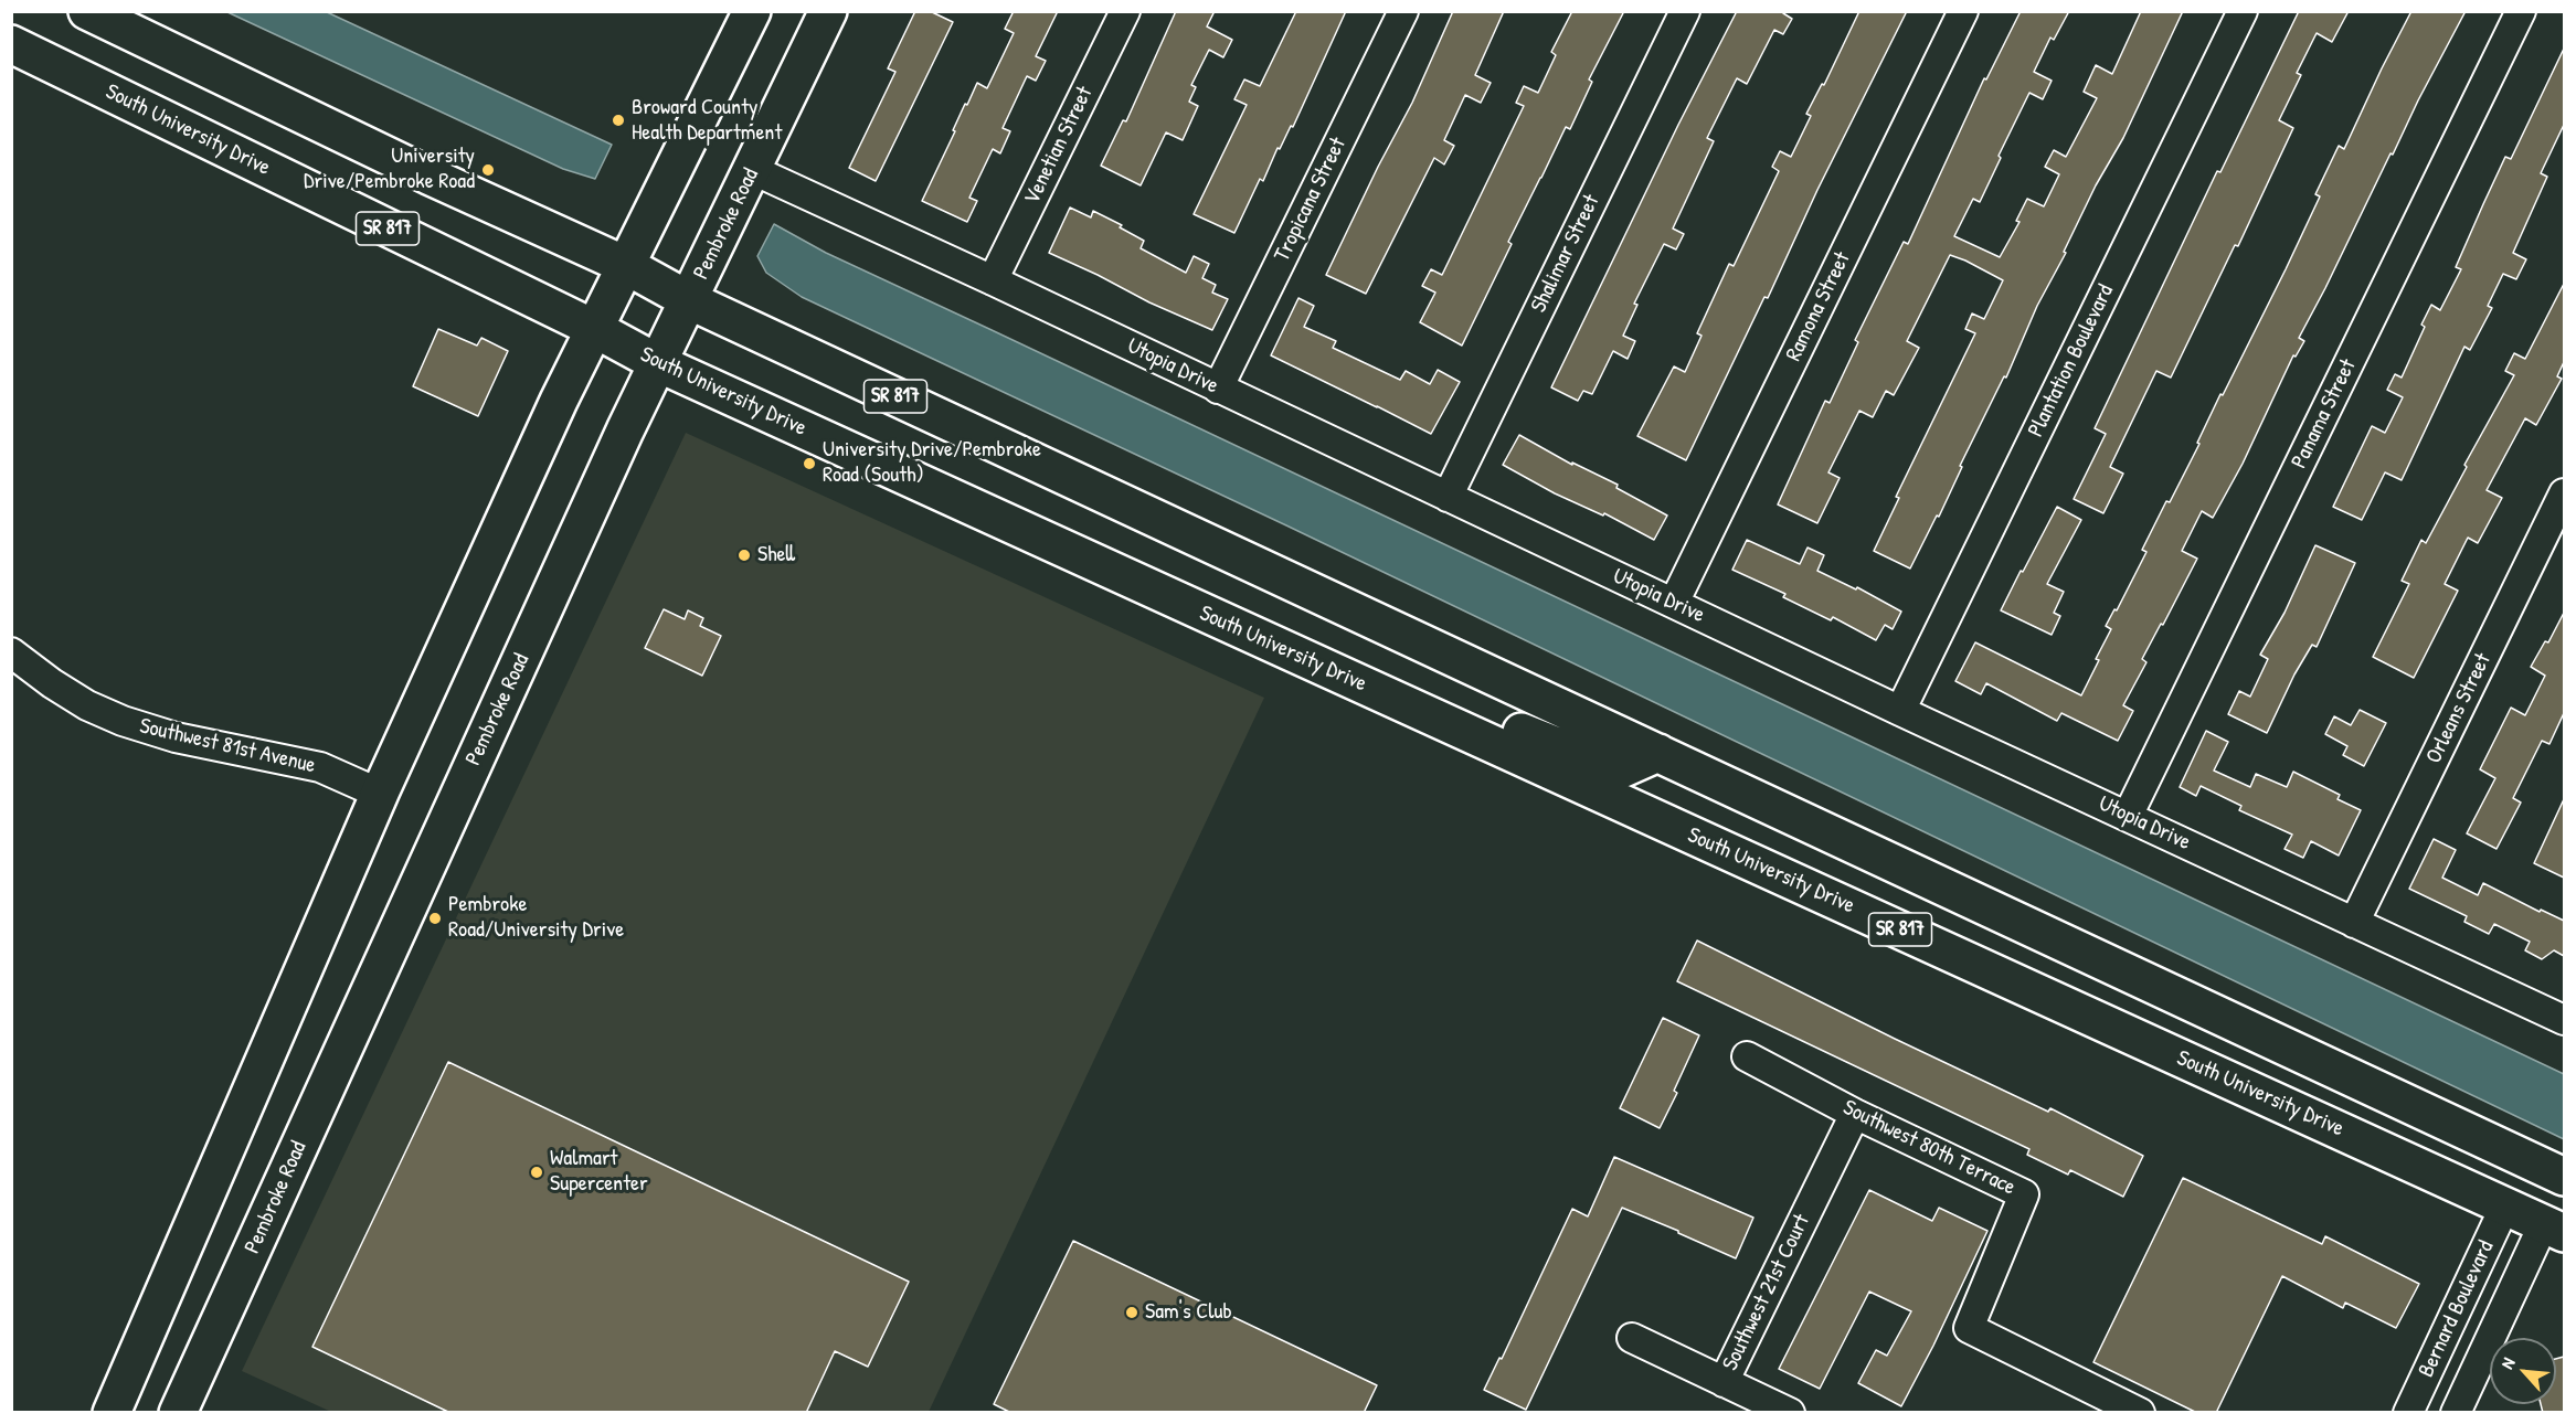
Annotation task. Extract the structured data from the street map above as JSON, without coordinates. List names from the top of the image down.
{
  "streets": {
    "main road": ["South University Drive", "Pembroke Road", "SR 817"],
    "street": [
      "Venetian Street",
      "Tropicana Street",
      "Shalimar Street",
      "Ramona Street",
      "Plantation Boulevard",
      "Utopia Drive",
      "Panama Street",
      "Orleans Street",
      "Southwest 81st Avenue",
      "Southwest 80th Terrace",
      "Southwest 21st Court",
      "Bernard Boulevard"
    ]
  },
  "crossings": [
    ["South University Drive", "Pembroke Road"],
    ["South University Drive", "Bernard Boulevard"],
    ["Venetian Street", "Utopia Drive"],
    ["Tropicana Street", "Utopia Drive"],
    ["Pembroke Road", "SR 817"],
    ["Pembroke Road", "Utopia Drive"],
    ["Shalimar Street", "Utopia Drive"],
    ["Ramona Street", "Utopia Drive"],
    ["Plantation Boulevard", "Utopia Drive"],
    ["Utopia Drive", "Panama Street"],
    ["Utopia Drive", "Orleans Street"],
    ["Southwest 80th Terrace", "Southwest 21st Court"]
  ],
  "places": [
    "Broward County Health Department",
    "University Drive/Pembroke Road",
    "University Drive/Pembroke Road (South)",
    "Shell",
    "Pembroke Road/University Drive",
    "Walmart Supercenter",
    "Sam's Club"
  ],
  "north": "top left"
}
